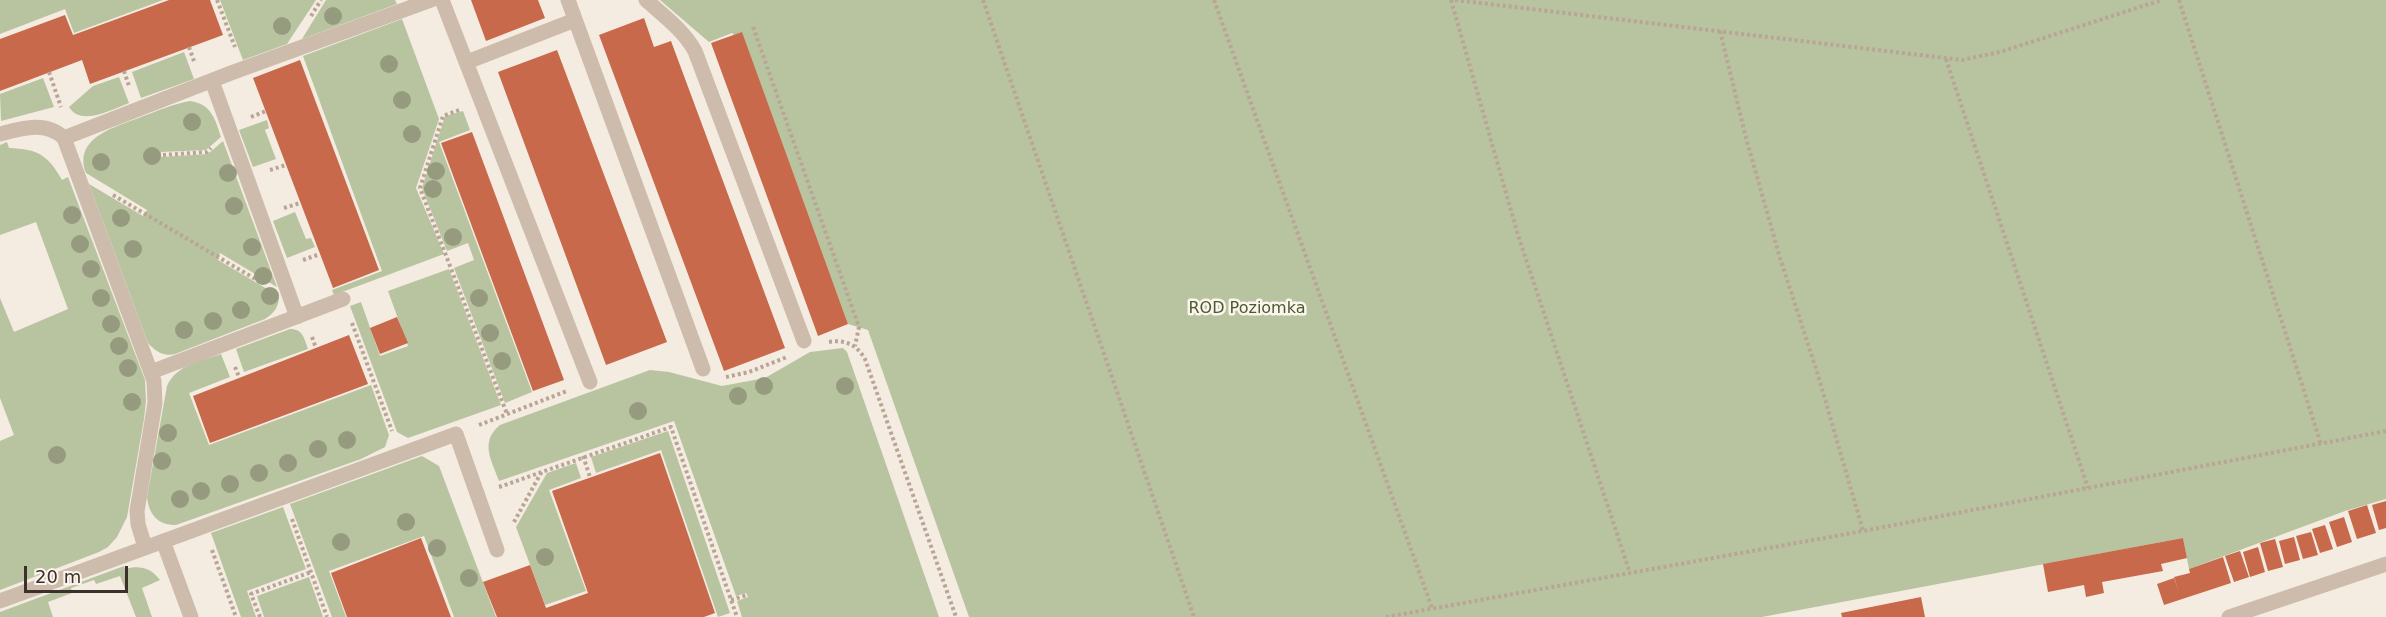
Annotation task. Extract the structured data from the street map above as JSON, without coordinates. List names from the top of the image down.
{
  "parks": ["ROD Poziomka"],
  "scale_bar": "20 m"
}
